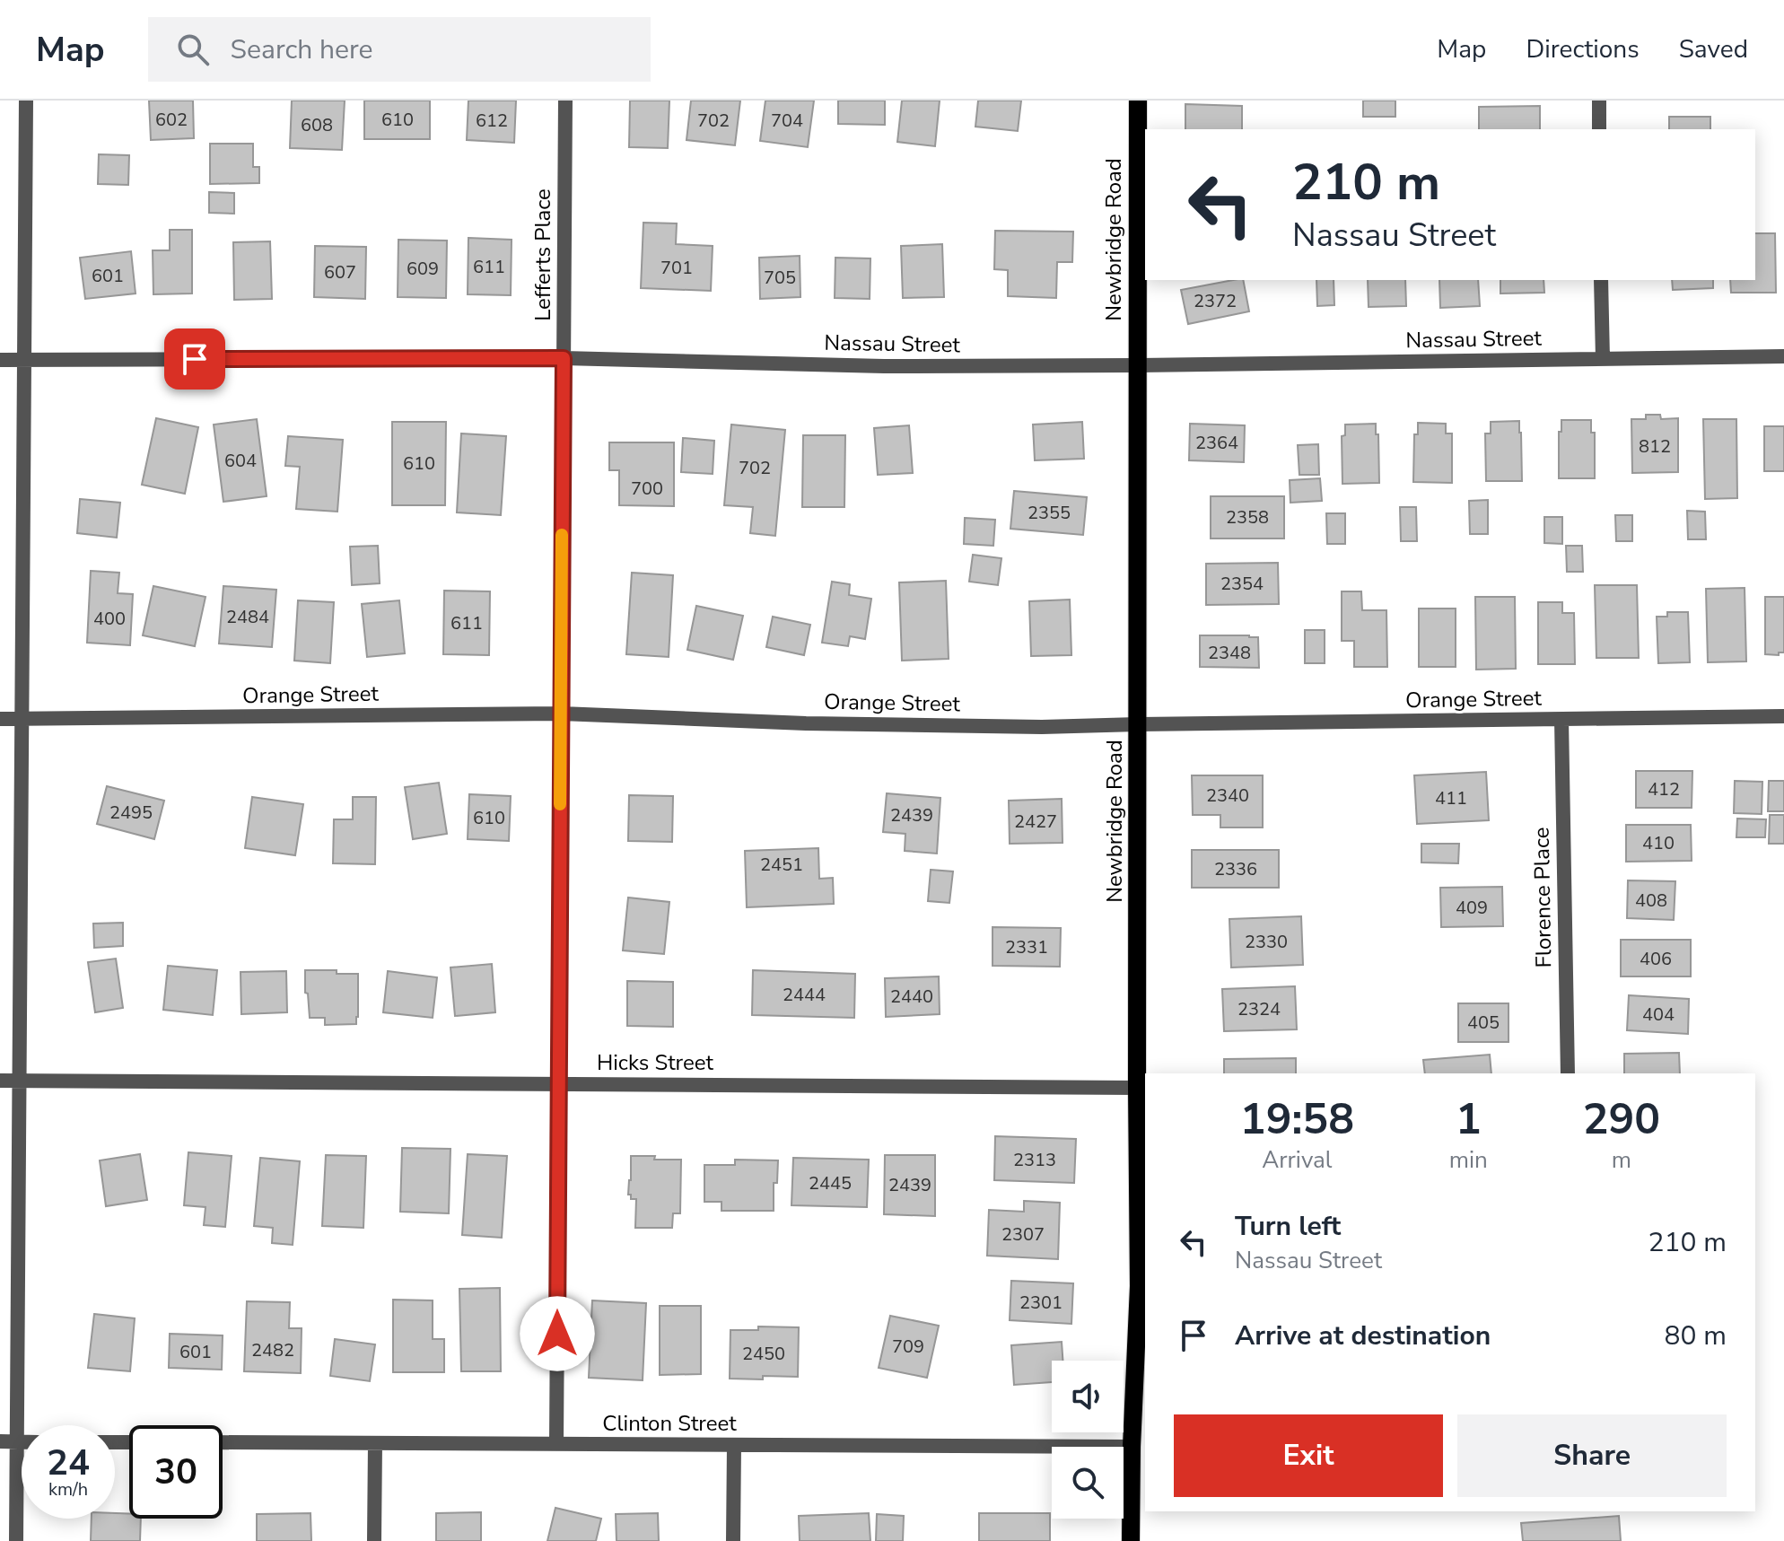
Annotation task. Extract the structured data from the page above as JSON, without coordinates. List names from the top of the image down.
{
  "streets": {
    "main road": ["Newbridge Road"],
    "street": [
      "Lefferts Place",
      "Nassau Street",
      "Orange Street",
      "Florence Place",
      "Hicks Street",
      "Clinton Street"
    ]
  },
  "crossings": [
    ["Newbridge Road", "Nassau Street"],
    ["Newbridge Road", "Orange Street"],
    ["Newbridge Road", "Hicks Street"],
    ["Newbridge Road", "Clinton Street"],
    ["Lefferts Place", "Nassau Street"],
    ["Lefferts Place", "Orange Street"],
    ["Lefferts Place", "Hicks Street"],
    ["Lefferts Place", "Clinton Street"],
    ["Orange Street", "Florence Place"]
  ],
  "house_numbers": [
    "602",
    "610",
    "612",
    "702",
    "704",
    "608",
    "611",
    "701",
    "609",
    "607",
    "601",
    "705",
    "2372",
    "2364",
    "812",
    "604",
    "610",
    "702",
    "700",
    "2355",
    "2358",
    "2354",
    "2484",
    "400",
    "611",
    "2348",
    "412",
    "2340",
    "411",
    "2495",
    "2439",
    "610",
    "2427",
    "410",
    "2451",
    "2336",
    "408",
    "409",
    "2330",
    "2331",
    "406",
    "2444",
    "2440",
    "2324",
    "404",
    "405",
    "2313",
    "2445",
    "2439",
    "2307",
    "2301",
    "709",
    "2482",
    "601",
    "2450"
  ],
  "page": {
    "header": "Map",
    "search": "Search here",
    "nav": ["Map", "Directions", "Saved"],
    "turn": ["210 m", "Nassau Street"],
    "eta": [
      "19:58",
      "Arrival",
      "1",
      "min",
      "290",
      "m"
    ],
    "list": [
      {
        "name": "Turn left",
        "note": "Nassau Street",
        "value": "210 m"
      },
      {
        "name": "Arrive at destination",
        "value": "80 m"
      }
    ],
    "buttons": ["Exit", "Share"],
    "speed": "24 km/h",
    "limit": "30"
  }
}
